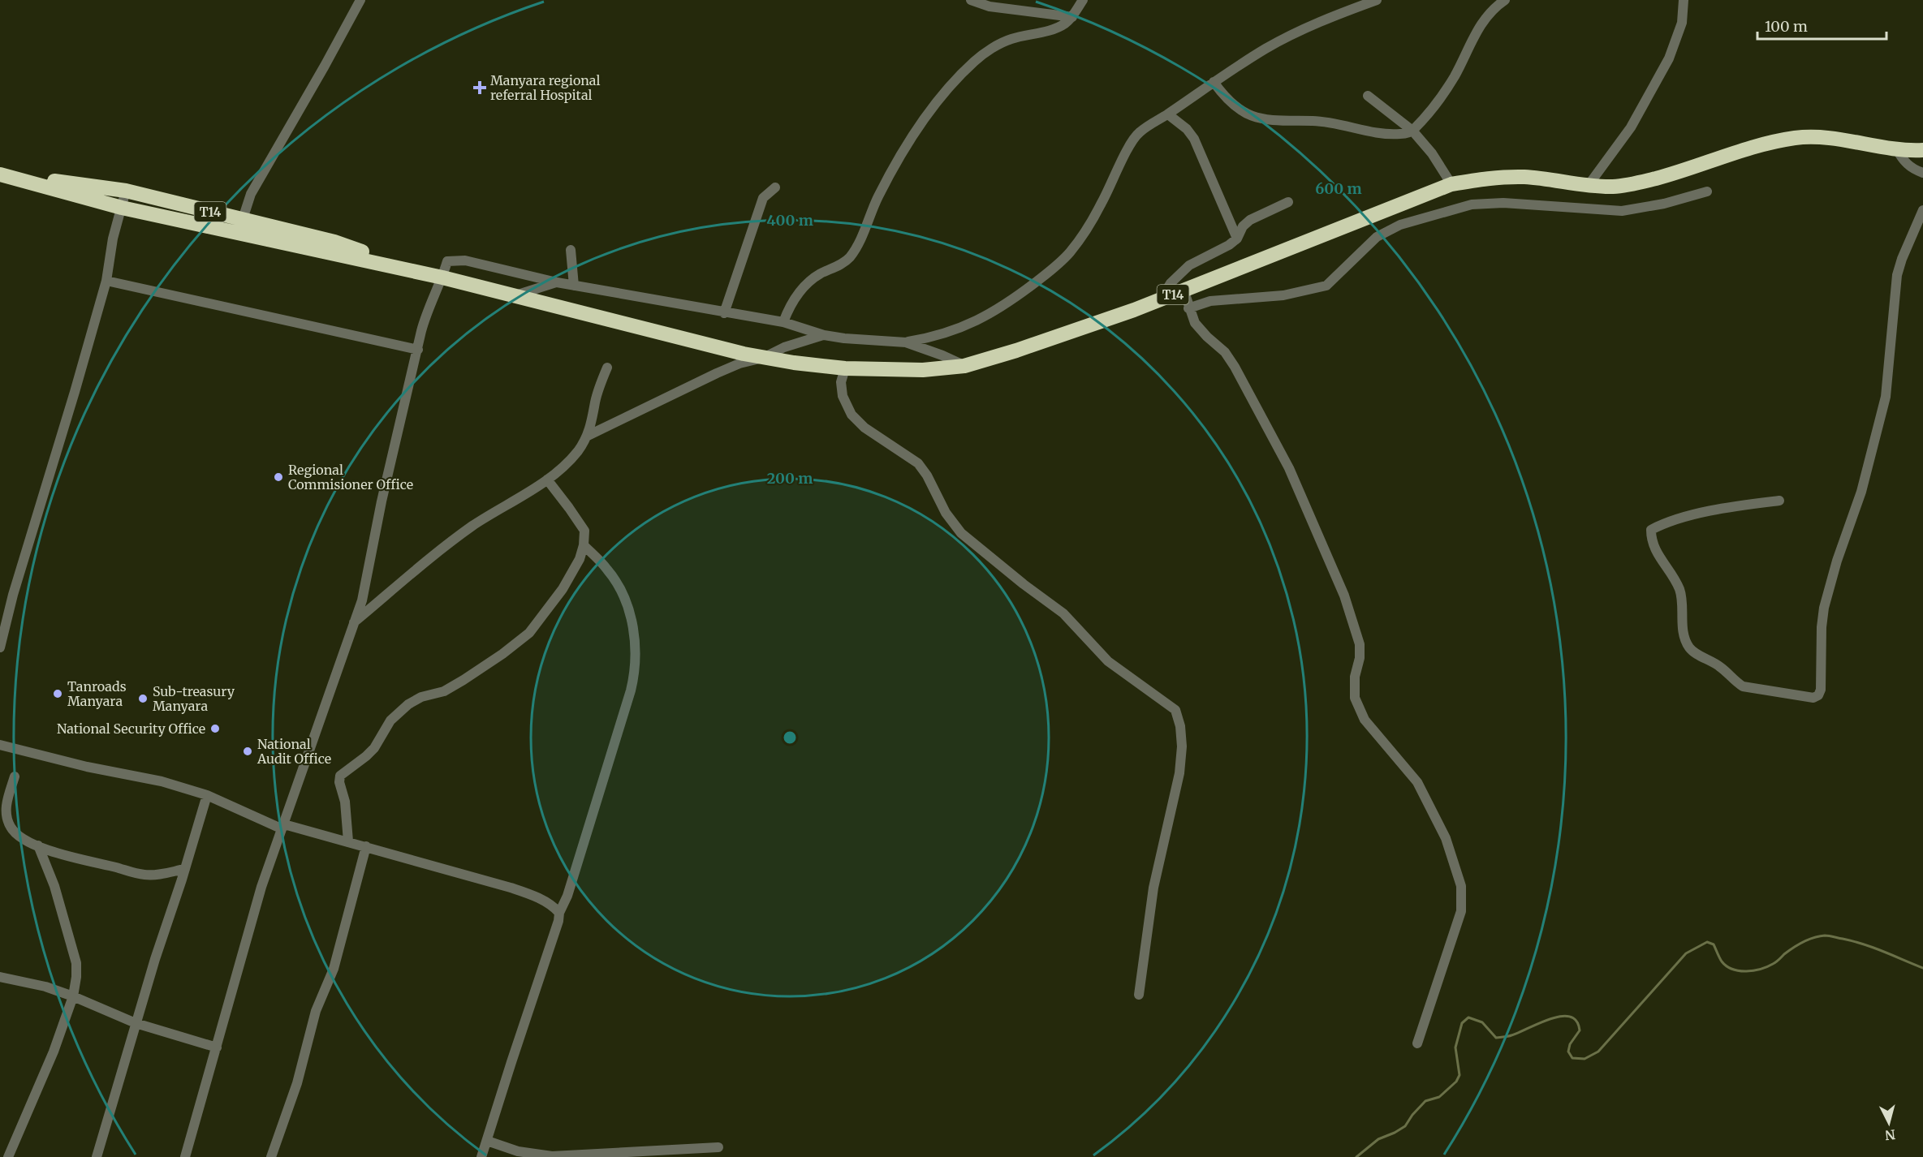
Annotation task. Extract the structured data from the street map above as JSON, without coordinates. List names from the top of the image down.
{
  "streets": {
    "highway": ["T14"]
  },
  "places": {
    "health": ["Manyara regional referral Hospital"],
    "other": [
      "Regional Commisioner Office",
      "Tanroads Manyara",
      "Sub-treasury Manyara",
      "National Security Office",
      "National Audit Office"
    ]
  },
  "scale_bar": "100 m",
  "north": "bottom",
  "rings": ["600 m", "400 m", "200 m"]
}
